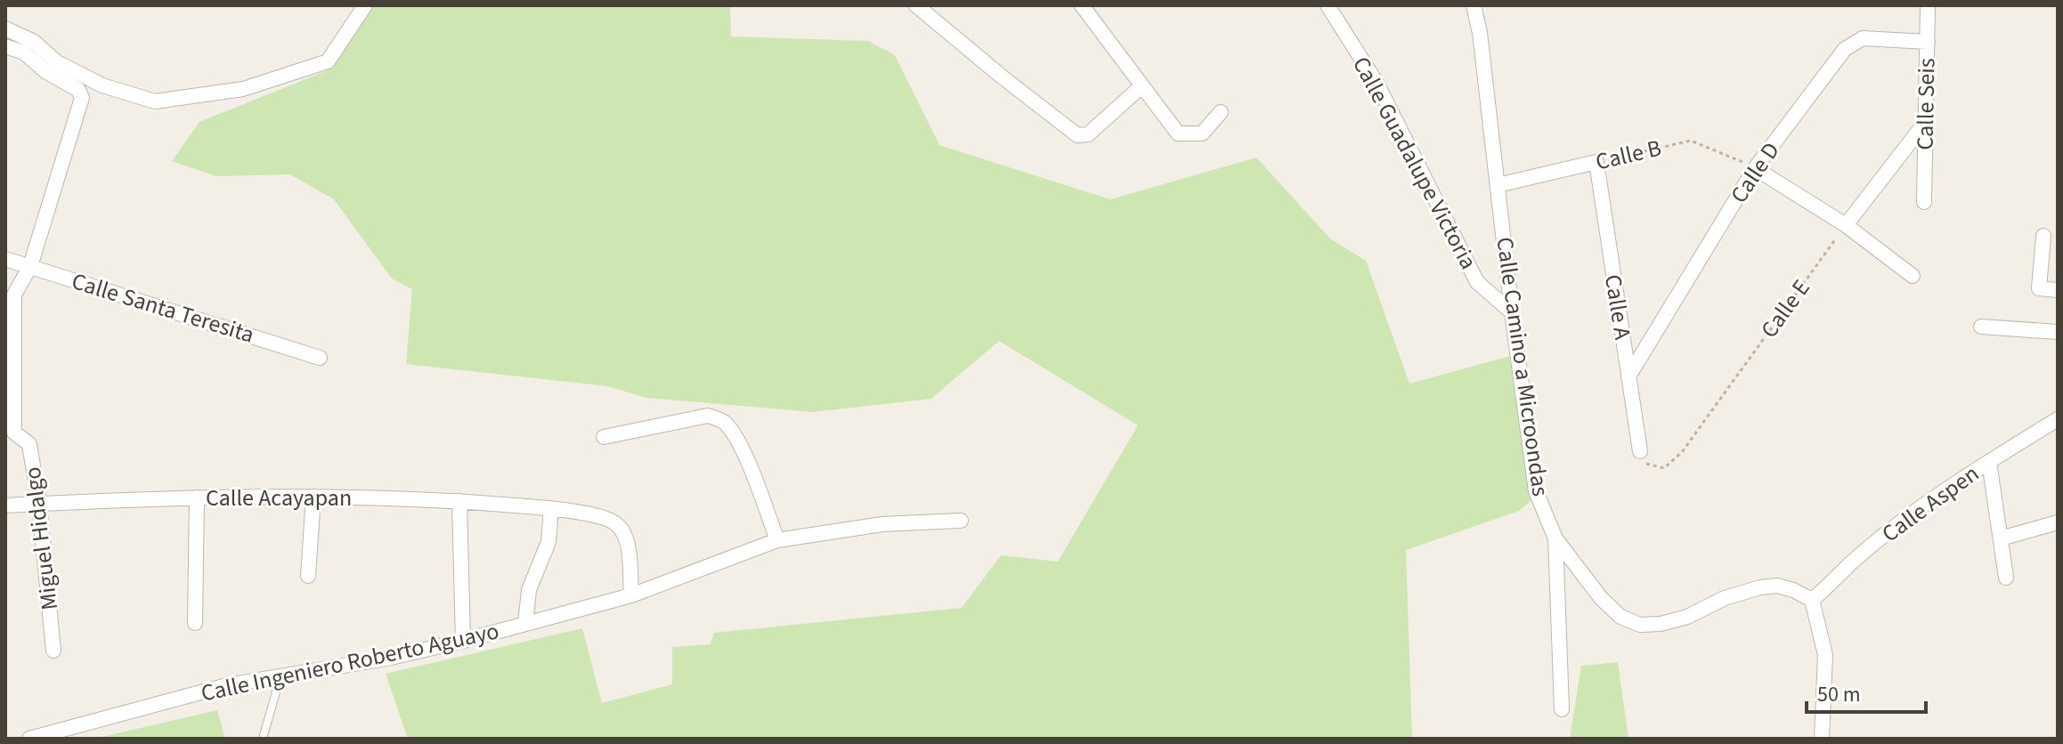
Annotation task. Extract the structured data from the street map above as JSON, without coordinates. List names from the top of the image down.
{
  "streets": {
    "street": [
      "Calle Seis",
      "Calle B",
      "Calle Guadalupe Victoria",
      "Calle D",
      "Calle A",
      "Calle Santa Teresita",
      "Calle Camino a Microondas",
      "Calle Acayapan",
      "Calle Aspen",
      "Miguel Hidalgo",
      "Calle Ingeniero Roberto Aguayo"
    ],
    "path": ["Calle E"]
  },
  "crossings": [
    ["Calle Seis", "Calle D"],
    ["Calle B", "Calle D"],
    ["Calle B", "Calle A"],
    ["Calle B", "Calle Camino a Microondas"],
    ["Calle Guadalupe Victoria", "Calle Camino a Microondas"],
    ["Calle D", "Calle A"],
    ["Calle A", "Calle E"],
    ["Calle Santa Teresita", "Miguel Hidalgo"],
    ["Calle Camino a Microondas", "Calle Aspen"],
    ["Calle Acayapan", "Miguel Hidalgo"],
    ["Calle Acayapan", "Calle Ingeniero Roberto Aguayo"]
  ],
  "scale_bar": "50 m"
}
